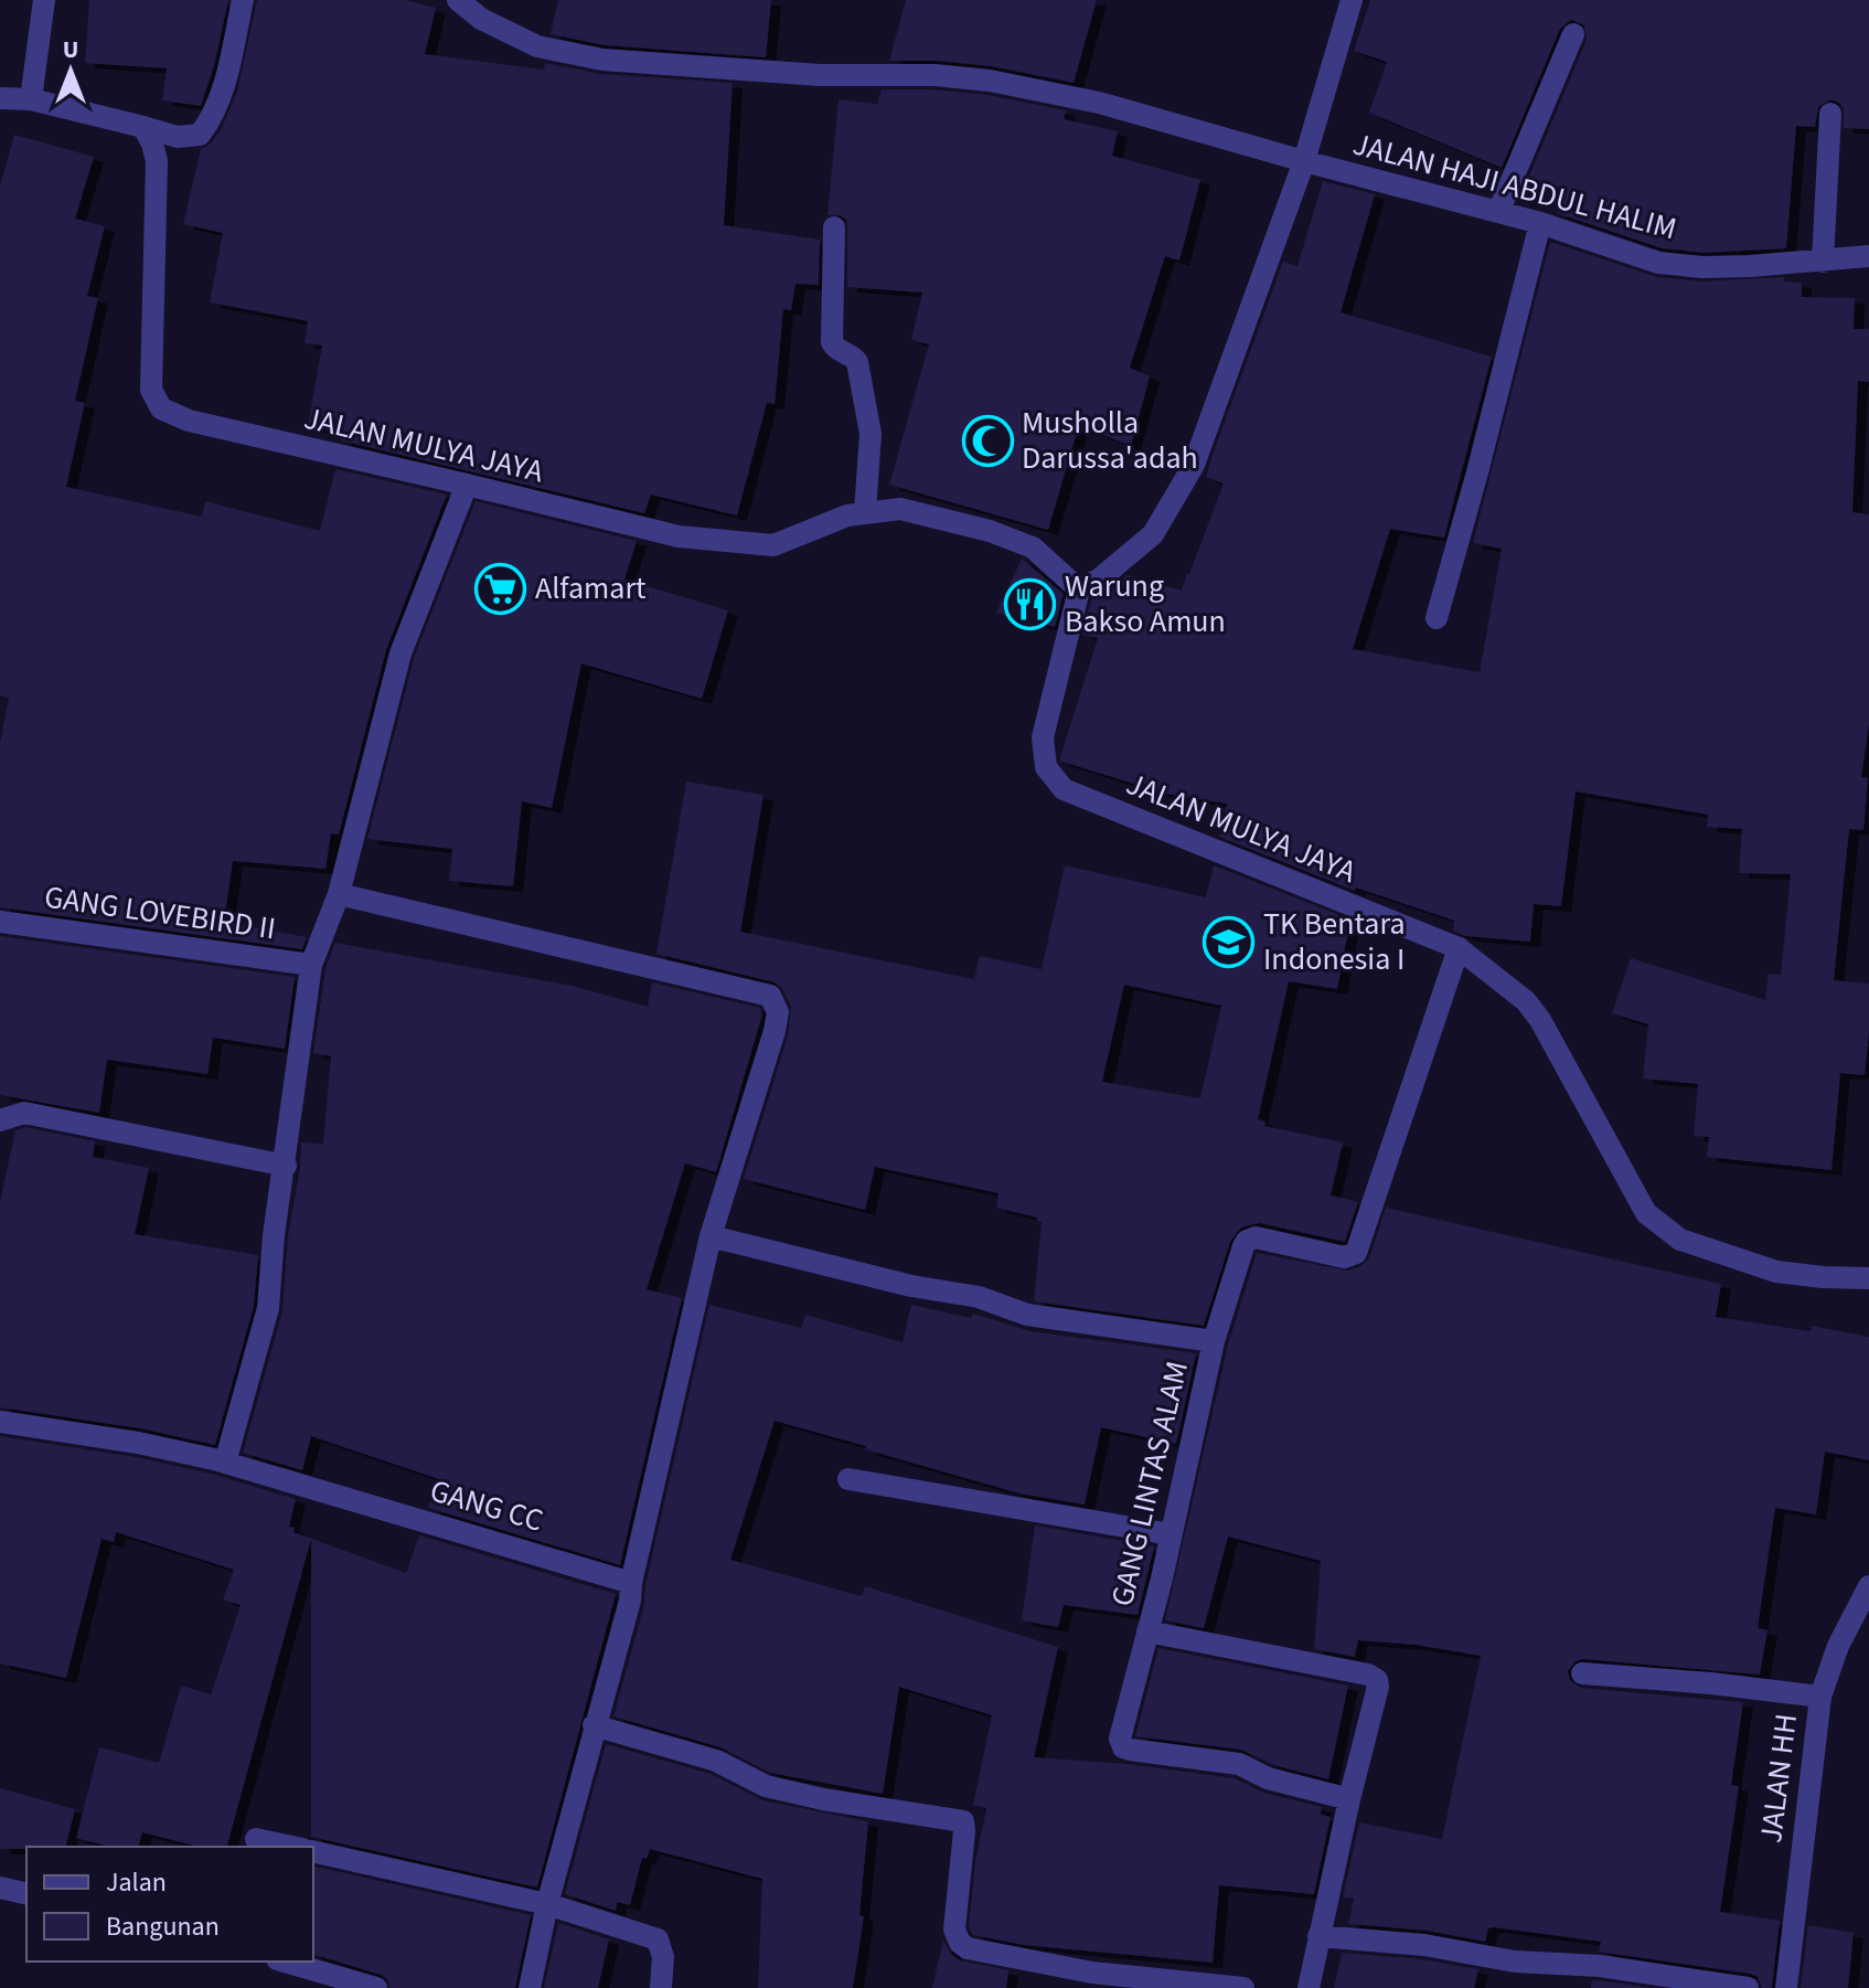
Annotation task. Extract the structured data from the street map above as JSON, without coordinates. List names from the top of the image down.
{
  "streets": {
    "street": [
      "JALAN HAJI ABDUL HALIM",
      "JALAN MULYA JAYA",
      "GANG LOVEBIRD II",
      "GANG LINTAS ALAM",
      "GANG CC",
      "JALAN HH"
    ]
  },
  "crossings": [
    ["JALAN MULYA JAYA", "GANG LINTAS ALAM"]
  ],
  "places": {
    "mosque": ["Musholla Darussa'adah"],
    "supermarket": ["Alfamart"],
    "restaurant": ["Warung Bakso Amun"],
    "school or university": ["TK Bentara Indonesia I"]
  },
  "legend": ["Jalan", "Bangunan"],
  "north": "top"
}
